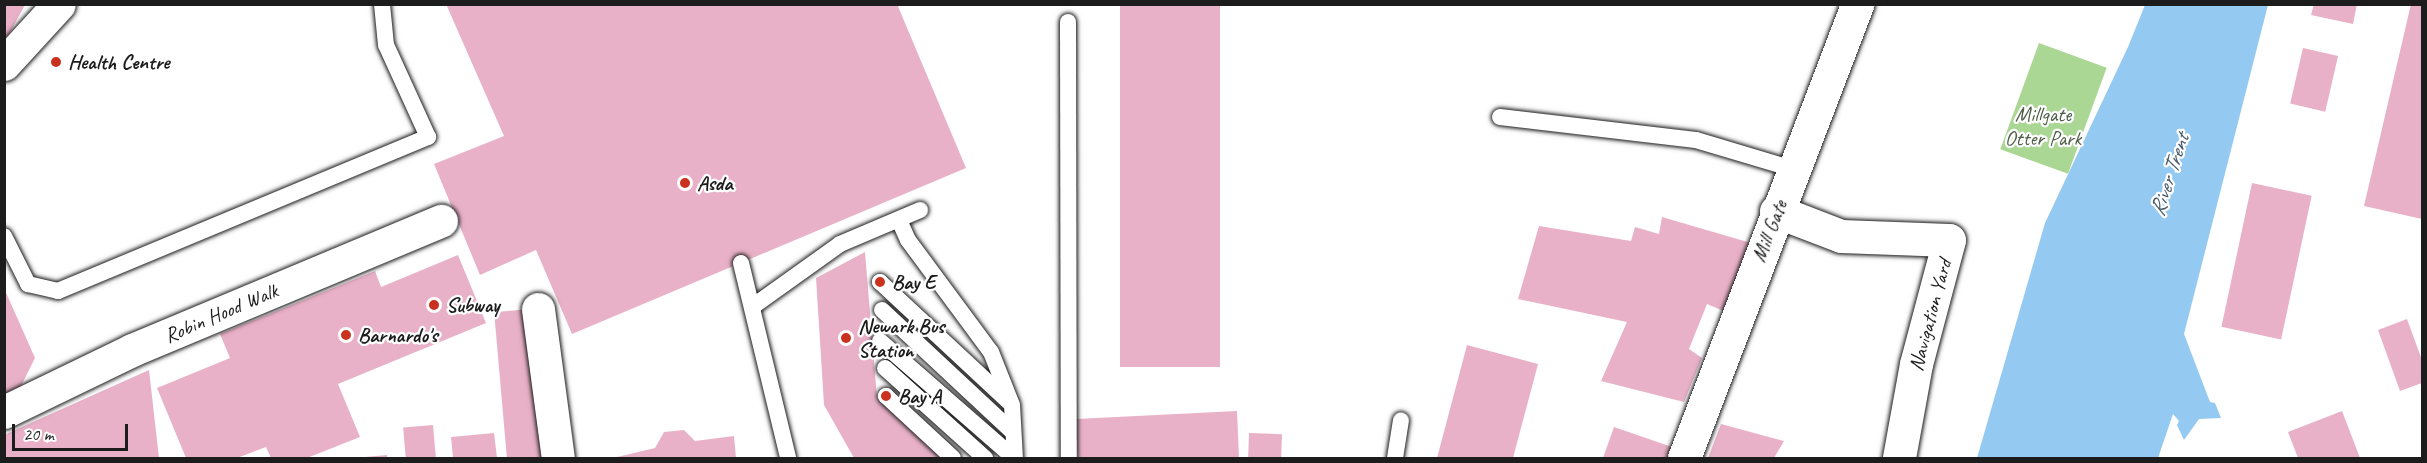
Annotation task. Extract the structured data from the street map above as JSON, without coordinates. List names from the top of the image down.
{
  "streets": {
    "street": ["Mill Gate", "Robin Hood Walk", "Navigation Yard"]
  },
  "crossings": [
    ["Mill Gate", "Navigation Yard"]
  ],
  "water": ["River Trent"],
  "parks": ["Millgate Otter Park"],
  "places": [
    "Health Centre",
    "Asda",
    "Bay E",
    "Subway",
    "Barnardo's",
    "Newark Bus Station",
    "Bay A"
  ],
  "scale_bar": "20 m"
}
